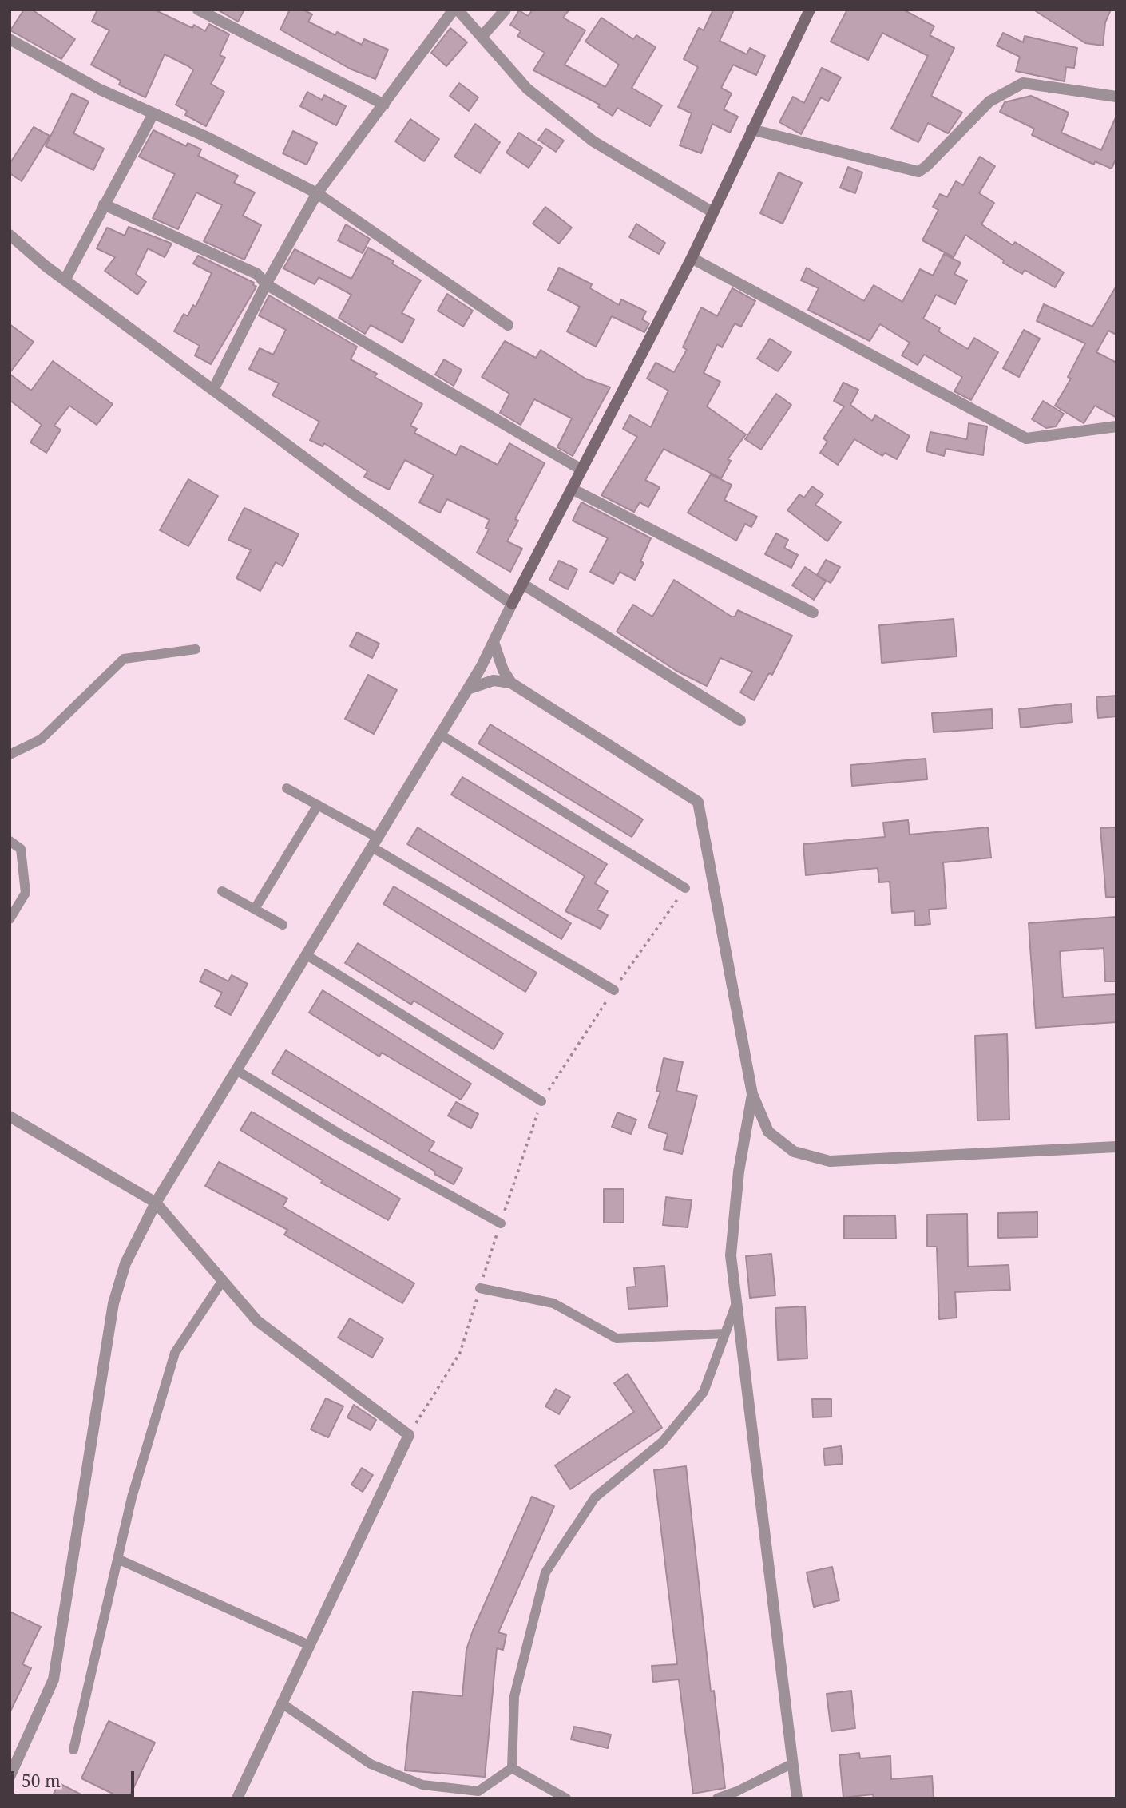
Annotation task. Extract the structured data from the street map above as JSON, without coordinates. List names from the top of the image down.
{
  "scale_bar": "50 m"
}
